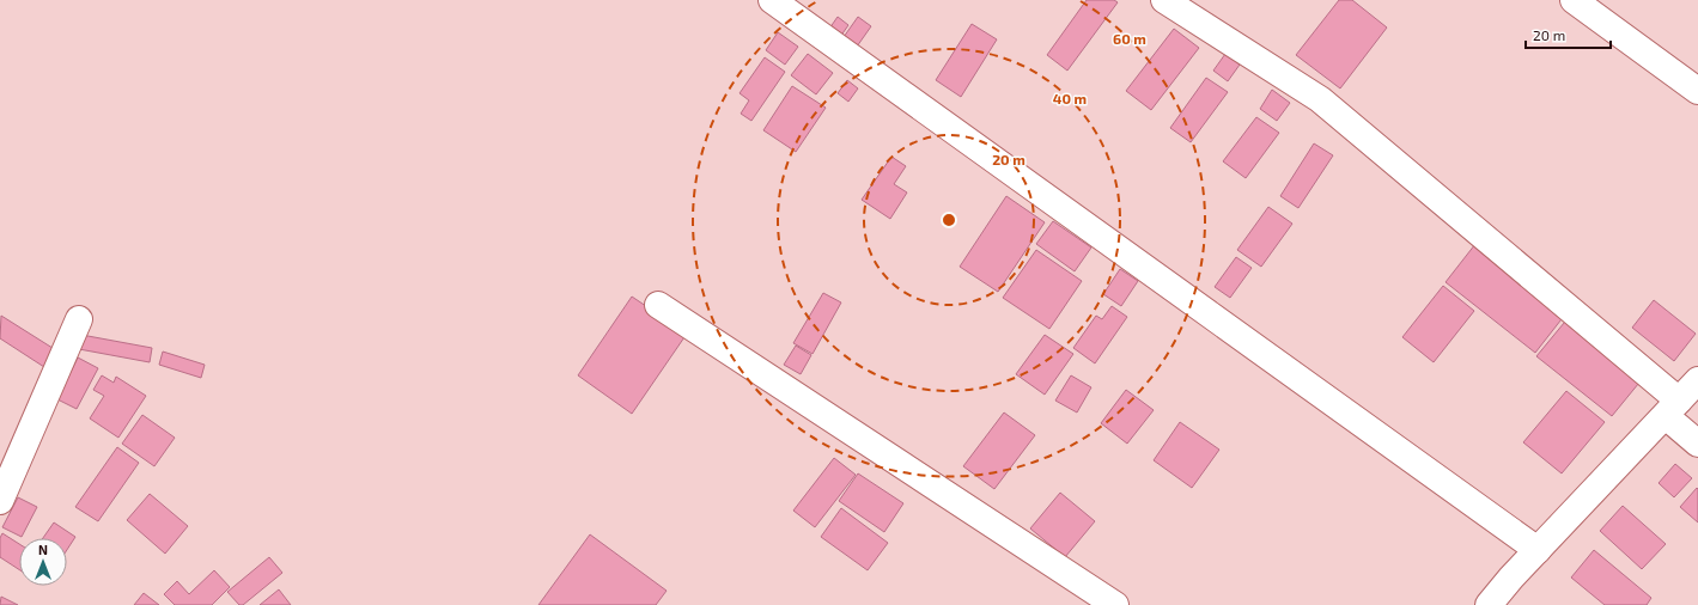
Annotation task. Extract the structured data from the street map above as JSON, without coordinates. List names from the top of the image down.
{
  "scale_bar": "20 m",
  "north": "top",
  "rings": ["60 m", "40 m", "20 m"]
}
